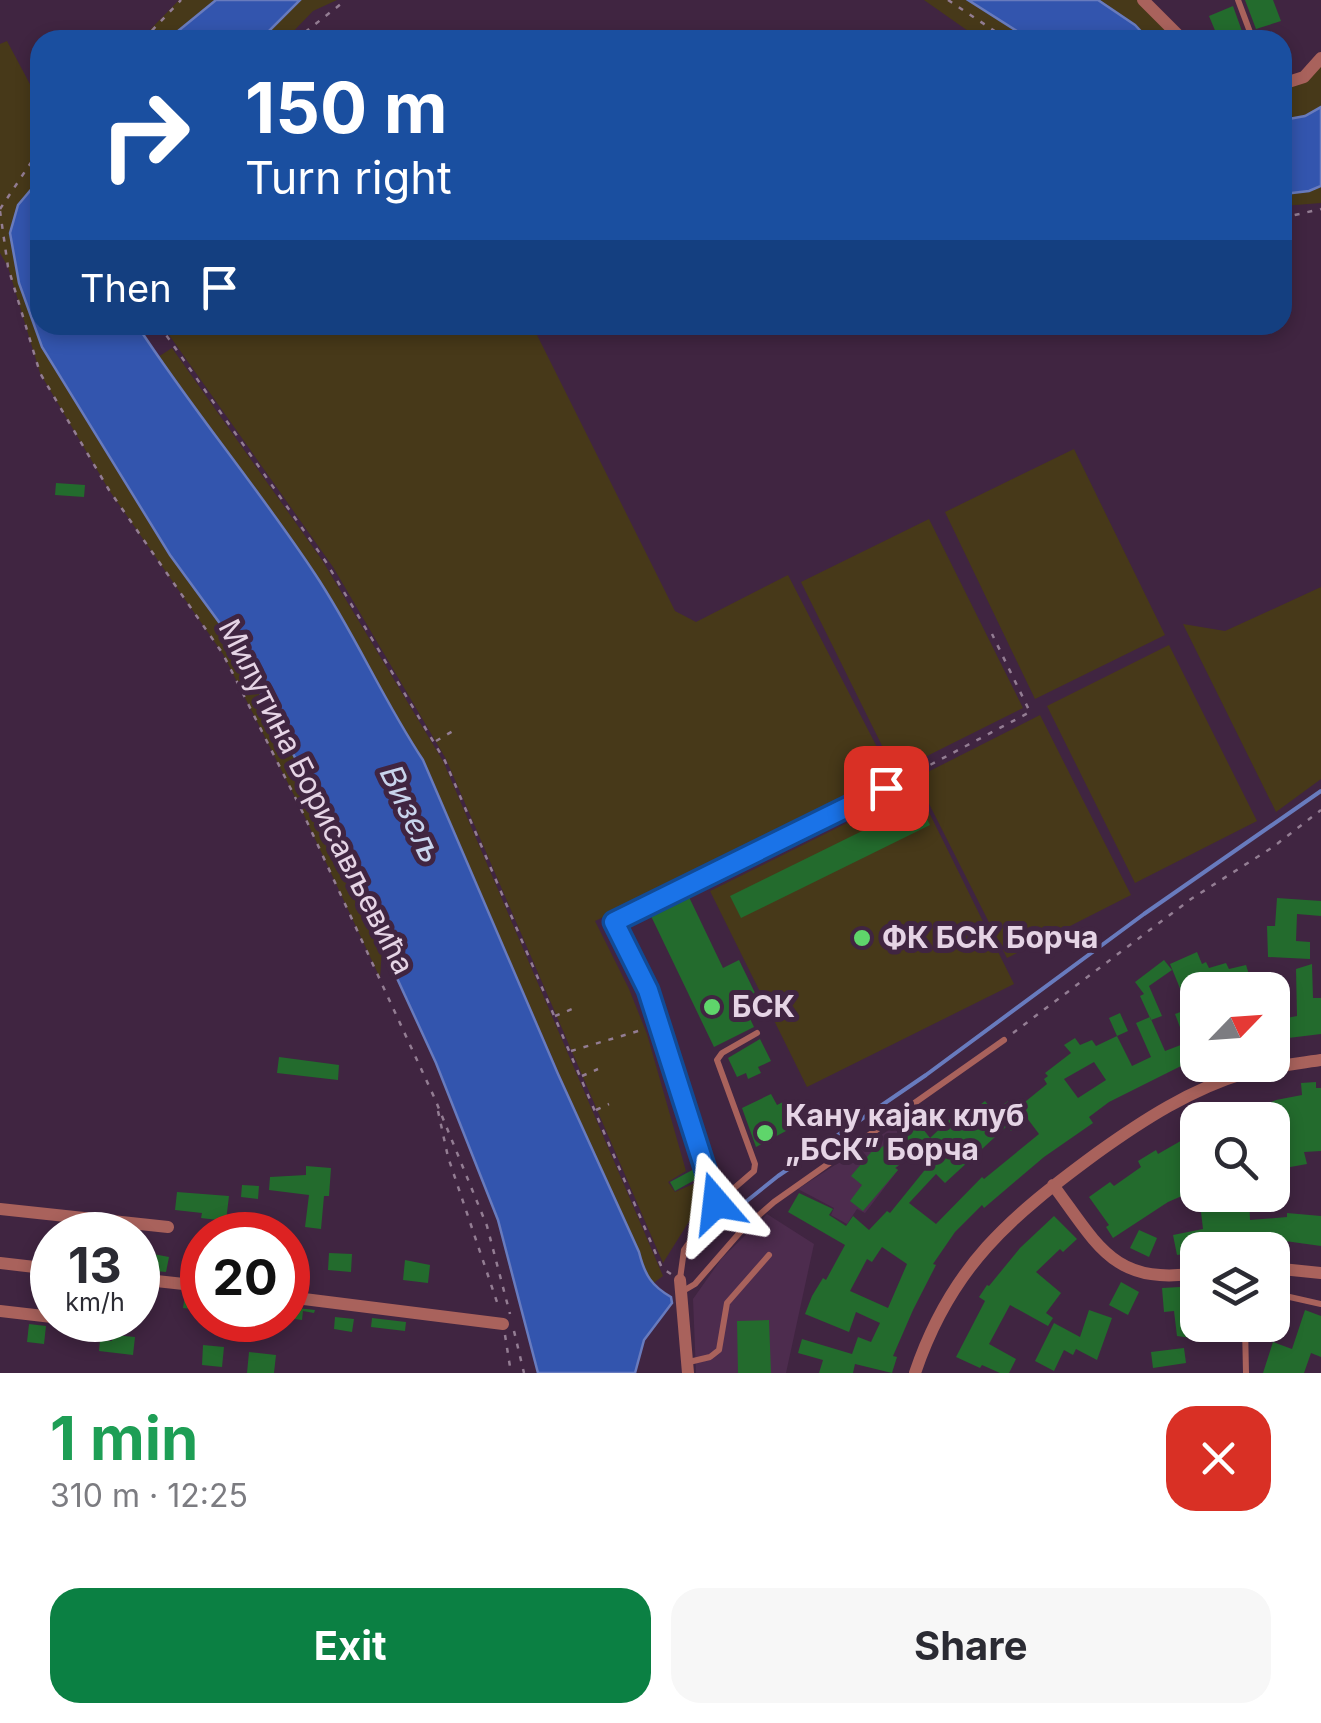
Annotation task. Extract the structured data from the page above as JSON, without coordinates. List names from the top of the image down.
{
  "streets": {
    "path": ["Милутина Борисављевића"]
  },
  "water": ["Визељ"],
  "places": ["ФК БСК Борча", "БСК", "Кану кајак клуб „БСК” Борча"],
  "north": "top right",
  "page": {
    "turn": ["150 m", "Turn right"],
    "then": "Then",
    "speed": "13 km/h",
    "limit": "20",
    "heading": ["1 min", "310 m · 12:25"],
    "buttons": ["Exit", "Share"]
  }
}
